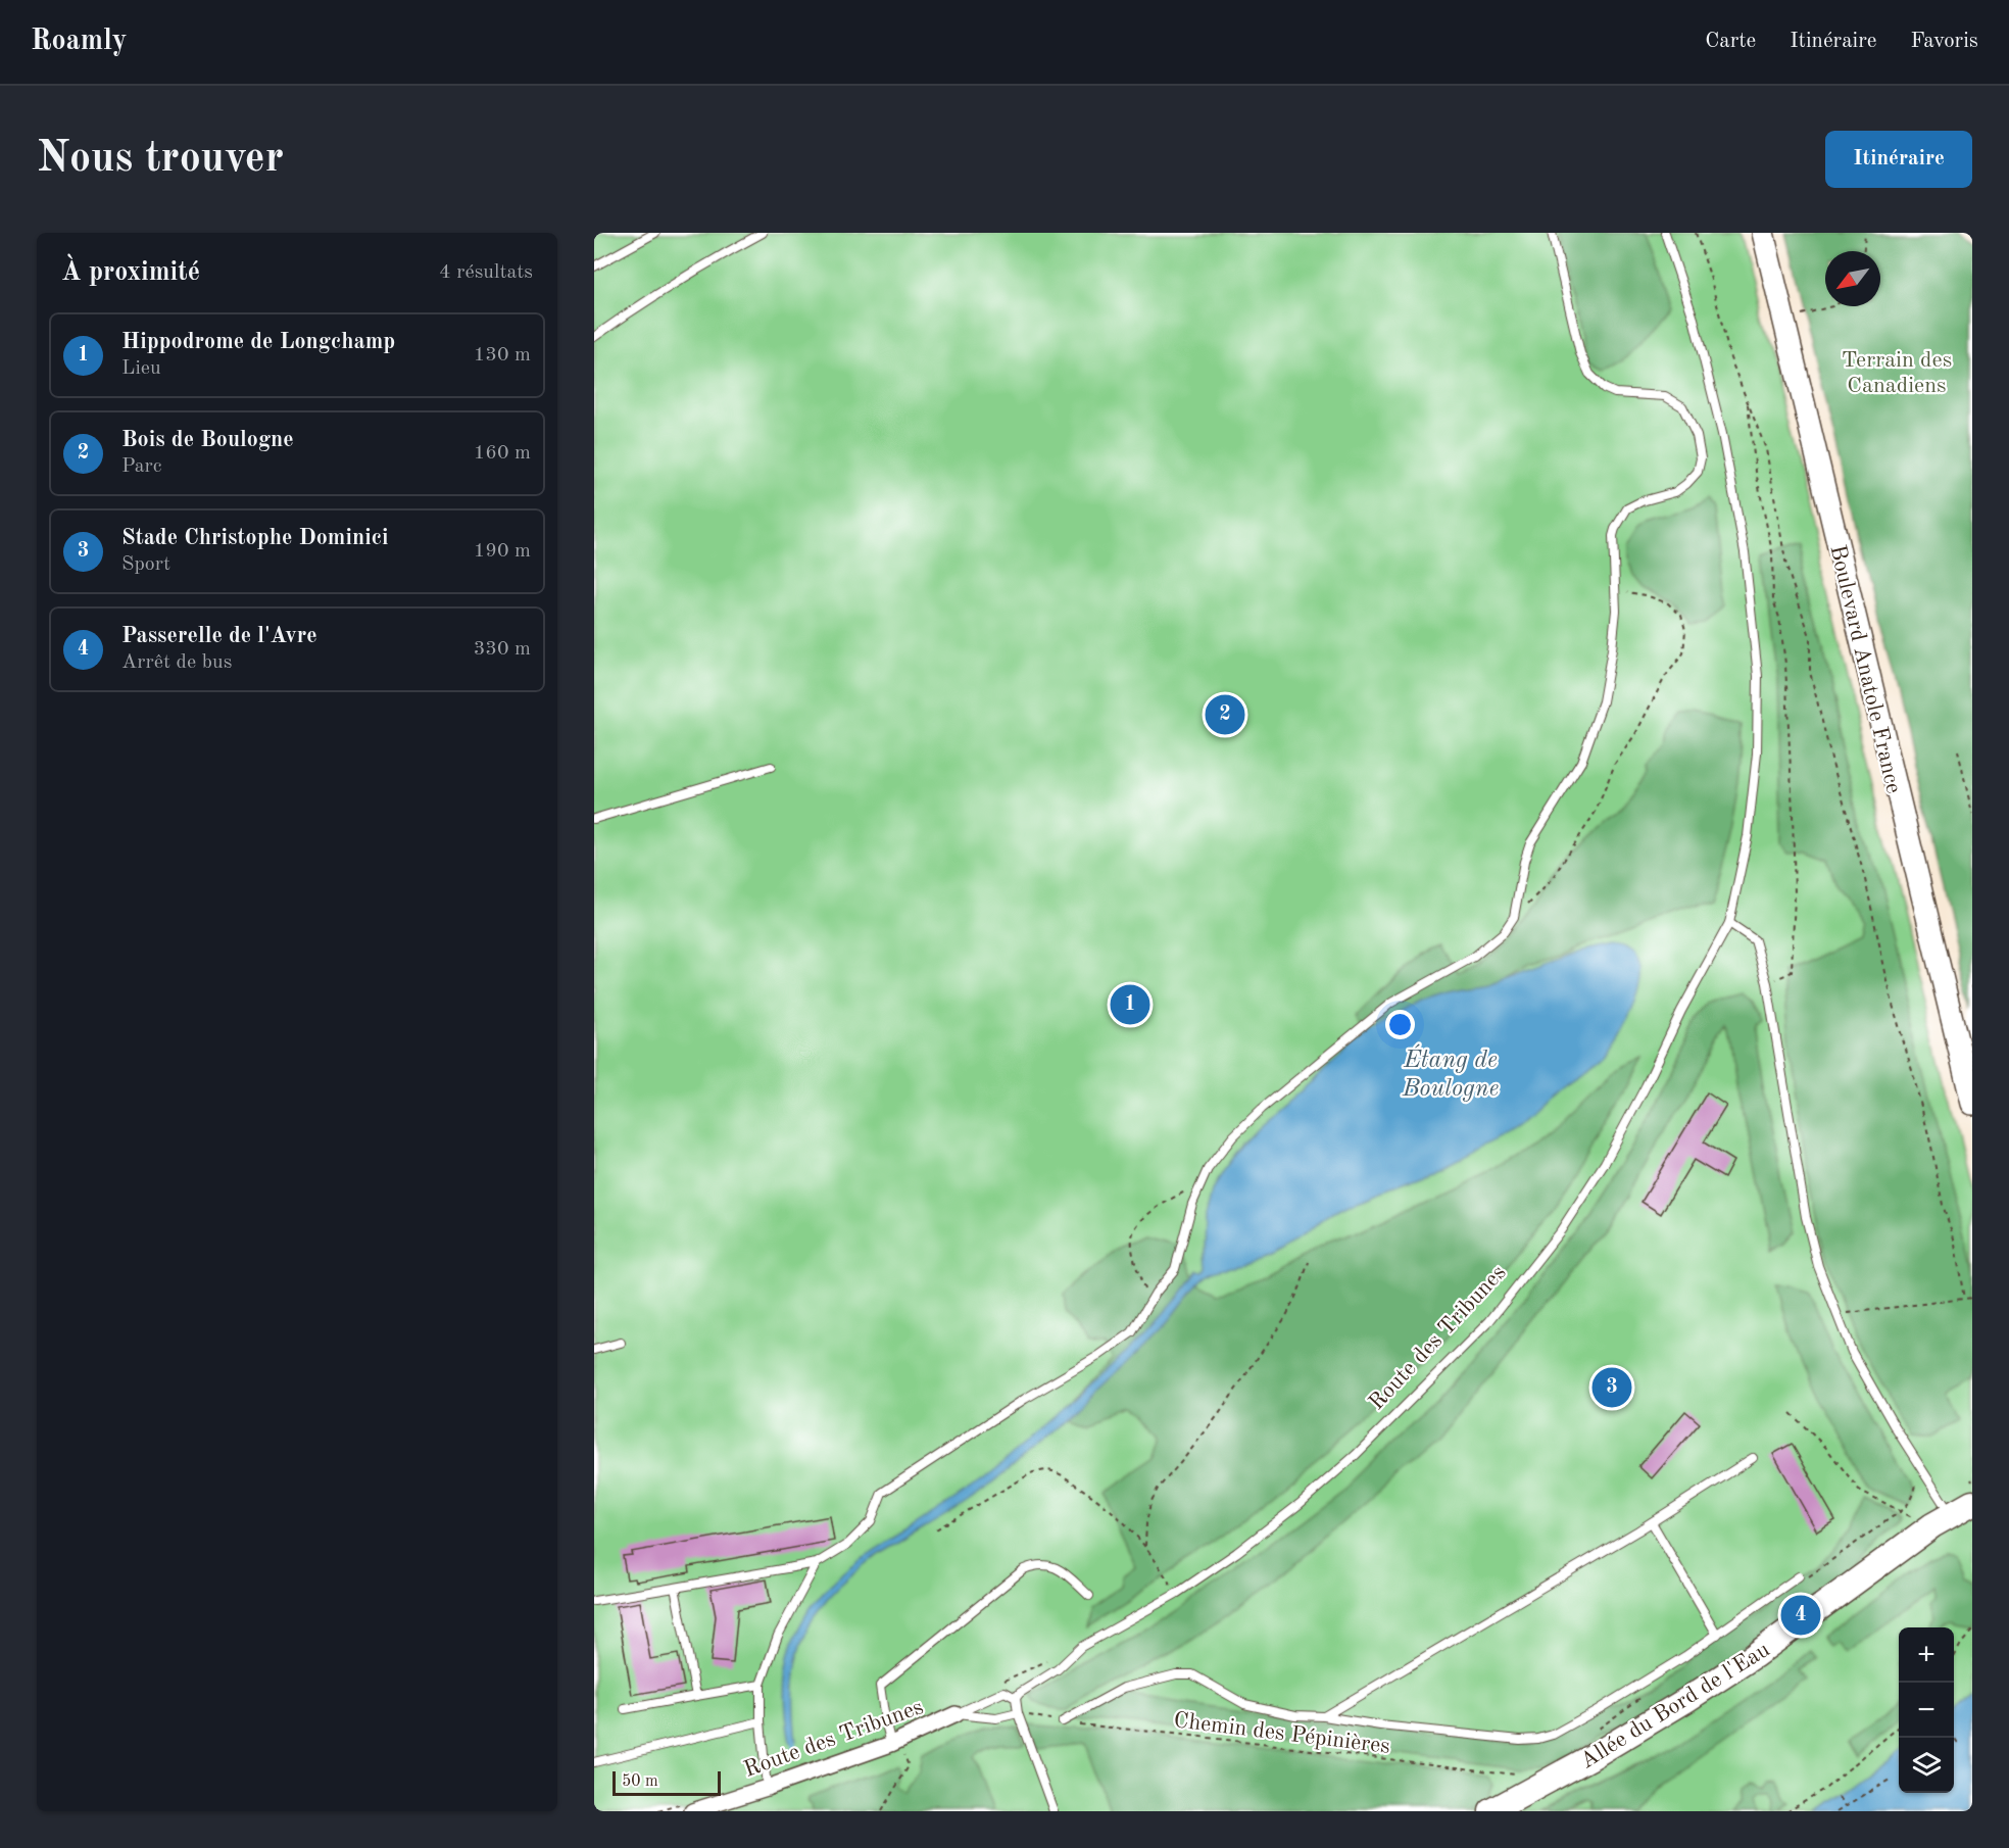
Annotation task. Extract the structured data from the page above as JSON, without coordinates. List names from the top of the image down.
{
  "streets": {
    "main road": ["Boulevard Anatole France", "Allée du Bord de l'Eau"],
    "street": ["Route des Tribunes"],
    "path": ["Chemin des Pépinières"]
  },
  "crossings": [
    ["Route des Tribunes", "Chemin des Pépinières"],
    ["Allée du Bord de l'Eau", "Chemin des Pépinières"]
  ],
  "water": ["Étang de Boulogne"],
  "parks": ["Terrain des Canadiens"],
  "scale_bar": "50 m",
  "north": "bottom left",
  "page": {
    "header": "Roamly",
    "nav": ["Carte", "Itinéraire", "Favoris"],
    "buttons": "Itinéraire",
    "title": "Nous trouver",
    "heading": ["À proximité", "4 résultats"],
    "list": [
      {
        "mark": "1",
        "name": "Hippodrome de Longchamp",
        "note": "Lieu",
        "value": "130 m"
      },
      {
        "mark": "2",
        "name": "Bois de Boulogne",
        "note": "Parc",
        "value": "160 m"
      },
      {
        "mark": "3",
        "name": "Stade Christophe Dominici",
        "note": "Sport",
        "value": "190 m"
      },
      {
        "mark": "4",
        "name": "Passerelle de l'Avre",
        "note": "Arrêt de bus",
        "value": "330 m"
      }
    ],
    "pins": [
      "2",
      "1",
      "3",
      "4"
    ],
    "map_buttons": ["+", "−"],
    "scale": "50 m"
  }
}
